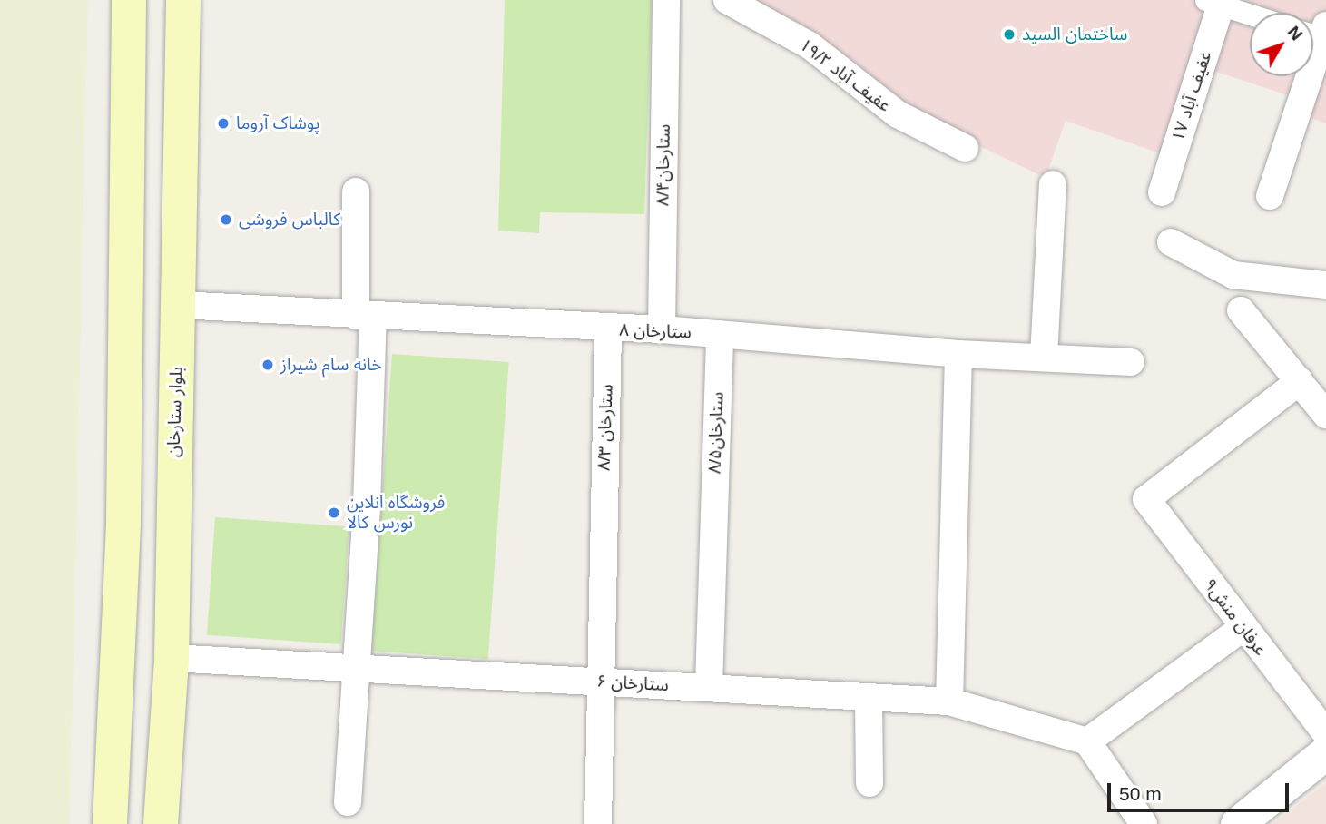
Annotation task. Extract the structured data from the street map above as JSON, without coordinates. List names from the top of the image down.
{
  "streets": {
    "main road": ["بلوار ستارخان"],
    "street": [
      "عفیف آباد ۱۹/۲",
      "عفیف آباد ۱۷",
      "ستارخان۸/۴",
      "ستارخان ۸",
      "ستارخان ۸/۳",
      "ستارخان۸/۵",
      "عرفان منش۹",
      "ستارخان ۶"
    ]
  },
  "crossings": [
    ["ستارخان۸/۴", "ستارخان ۸"],
    ["ستارخان ۸", "بلوار ستارخان"],
    ["ستارخان ۸", "ستارخان ۸/۳"],
    ["ستارخان ۸", "ستارخان۸/۵"],
    ["بلوار ستارخان", "ستارخان ۶"],
    ["ستارخان ۸/۳", "ستارخان ۶"],
    ["ستارخان۸/۵", "ستارخان ۶"]
  ],
  "places": [
    "ساختمان السید",
    "پوشاک آروما",
    "کالباس فروشی",
    "خانه سام شیراز",
    "فروشگاه انلاین نورس کالا"
  ],
  "scale_bar": "50 m",
  "north": "top right"
}
